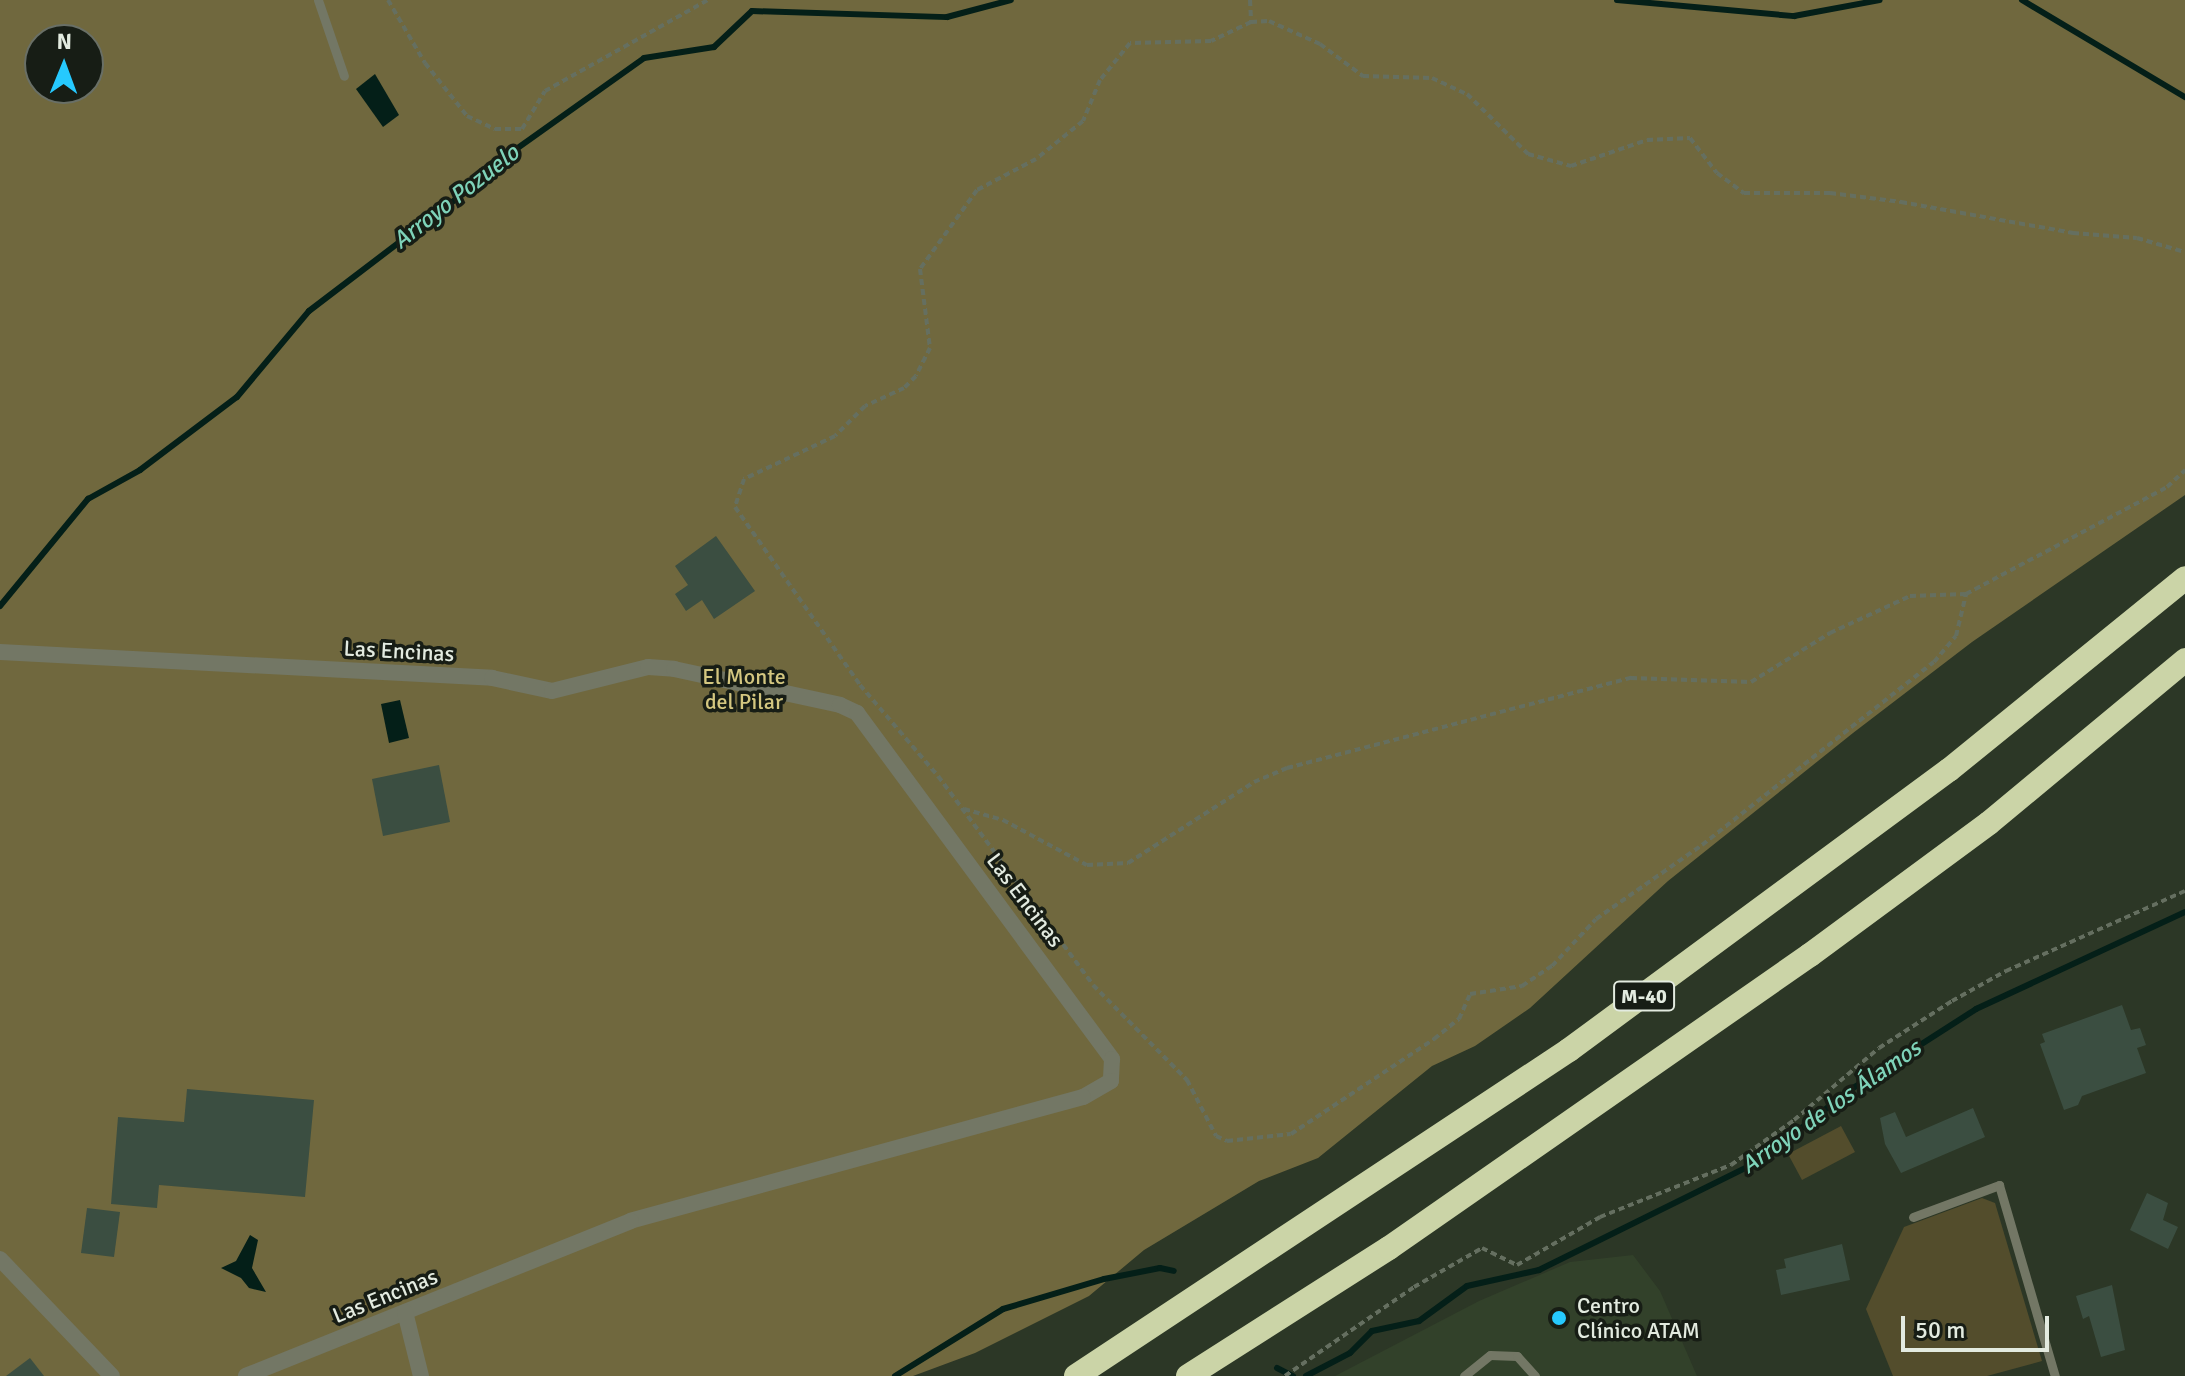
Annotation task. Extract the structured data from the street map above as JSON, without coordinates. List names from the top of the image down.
{
  "streets": {
    "highway": ["M-40"],
    "street": ["Las Encinas"]
  },
  "water": ["Arroyo Pozuelo", "Arroyo de los Álamos"],
  "parks": ["El Monte del Pilar"],
  "places": ["Centro Clínico ATAM"],
  "scale_bar": "50 m",
  "north": "top"
}
